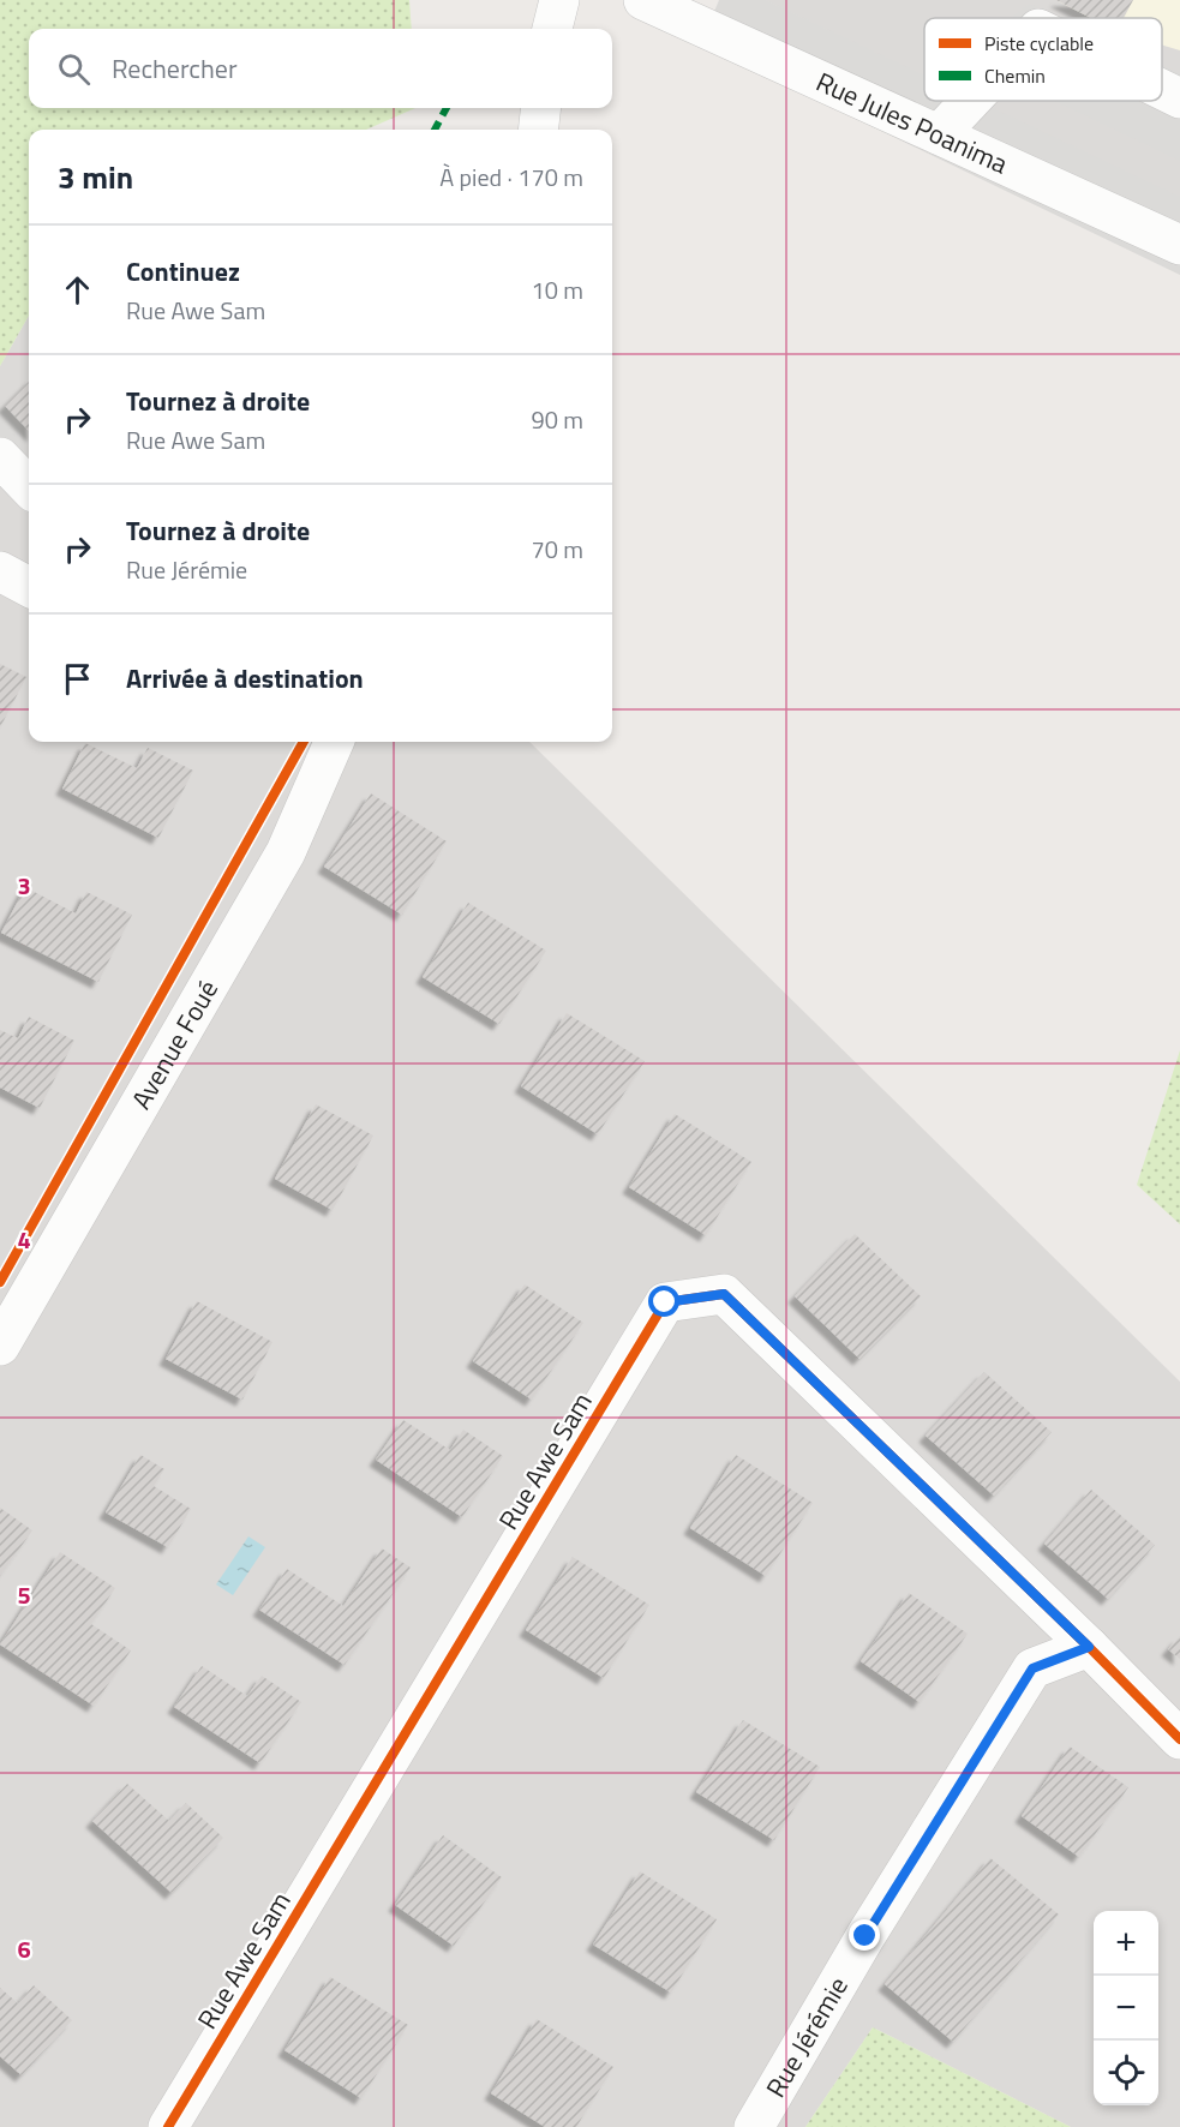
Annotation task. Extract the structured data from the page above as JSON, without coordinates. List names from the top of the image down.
{
  "streets": {
    "street": [
      "Rue Jules Poanima",
      "Avenue Foué",
      "Rue Awe Sam",
      "Rue Jérémie"
    ]
  },
  "crossings": [
    ["Rue Awe Sam", "Rue Jérémie"]
  ],
  "legend": ["Piste cyclable", "Chemin"],
  "page": {
    "search": "Rechercher",
    "heading": ["3 min", "À pied · 170 m"],
    "list": [
      ["Continuez", "Rue Awe Sam", "10 m"],
      ["Tournez à droite", "Rue Awe Sam", "90 m"],
      ["Tournez à droite", "Rue Jérémie", "70 m"],
      "Arrivée à destination"
    ],
    "map_buttons": ["+", "−"]
  },
  "grid": {
    "rows": [
      "3",
      "4",
      "5",
      "6"
    ]
  }
}
